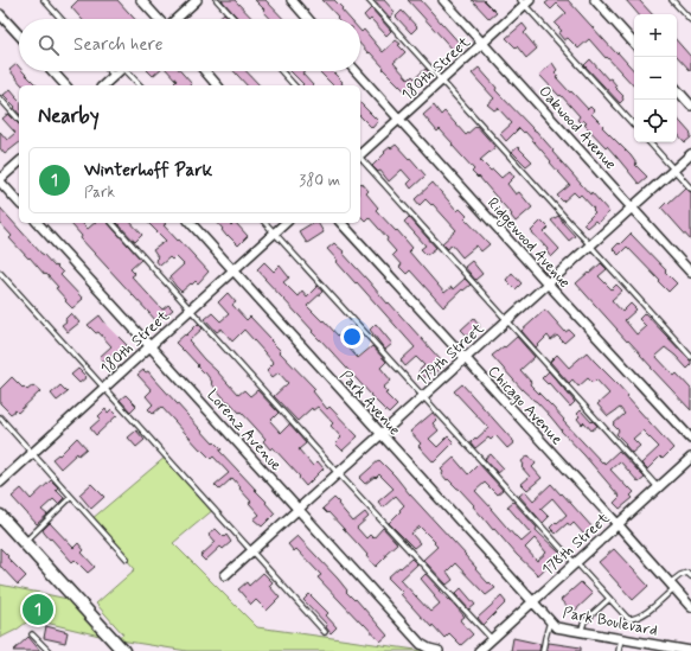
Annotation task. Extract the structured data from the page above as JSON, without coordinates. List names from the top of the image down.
{
  "streets": {
    "street": [
      "180th Street",
      "Oakwood Avenue",
      "Ridgewood Avenue",
      "179th Street",
      "Park Avenue",
      "Chicago Avenue",
      "Lorenz Avenue",
      "178th Street",
      "Park Boulevard"
    ]
  },
  "crossings": [
    ["180th Street", "Oakwood Avenue"],
    ["180th Street", "Ridgewood Avenue"],
    ["180th Street", "Park Avenue"],
    ["180th Street", "Lorenz Avenue"],
    ["Oakwood Avenue", "179th Street"],
    ["Ridgewood Avenue", "179th Street"],
    ["179th Street", "Park Avenue"],
    ["179th Street", "Chicago Avenue"],
    ["179th Street", "Lorenz Avenue"],
    ["Park Avenue", "178th Street"],
    ["Park Avenue", "Park Boulevard"],
    ["Chicago Avenue", "178th Street"],
    ["178th Street", "Park Boulevard"]
  ],
  "page": {
    "map_buttons": ["+", "−"],
    "search": "Search here",
    "heading": "Nearby",
    "list": [
      {
        "mark": "1",
        "name": "Winterhoff Park",
        "note": "Park",
        "value": "380 m"
      }
    ],
    "pins": "1"
  }
}
